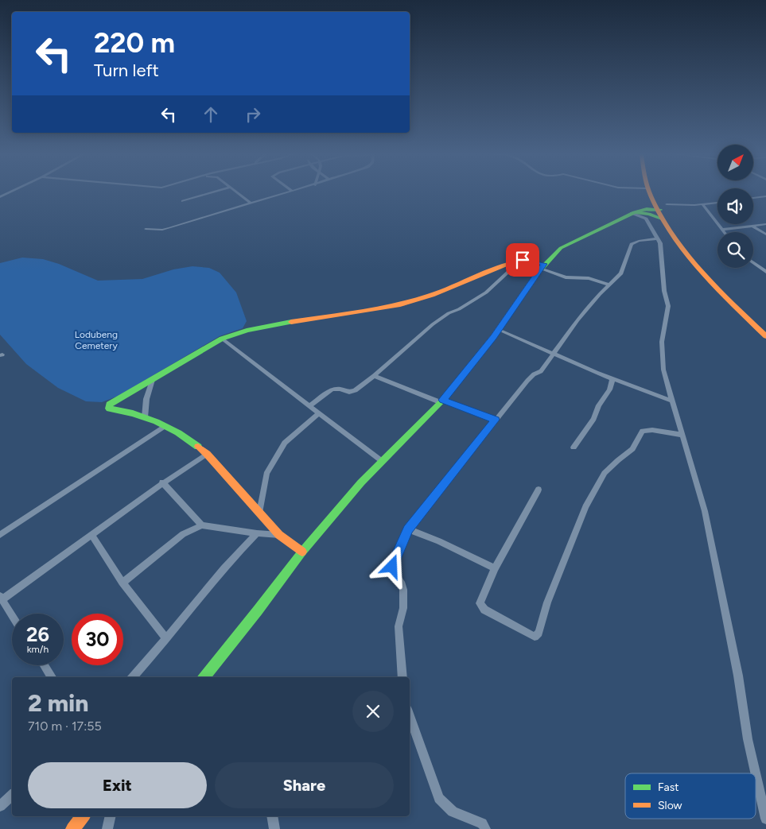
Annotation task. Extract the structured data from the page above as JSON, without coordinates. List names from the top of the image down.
{
  "parks": ["Lodubeng Cemetery"],
  "legend": ["Fast", "Slow"],
  "north": "top right",
  "page": {
    "turn": ["220 m", "Turn left"],
    "speed": "26 km/h",
    "limit": "30",
    "heading": ["2 min", "710 m · 17:55"],
    "buttons": ["Exit", "Share"]
  }
}
